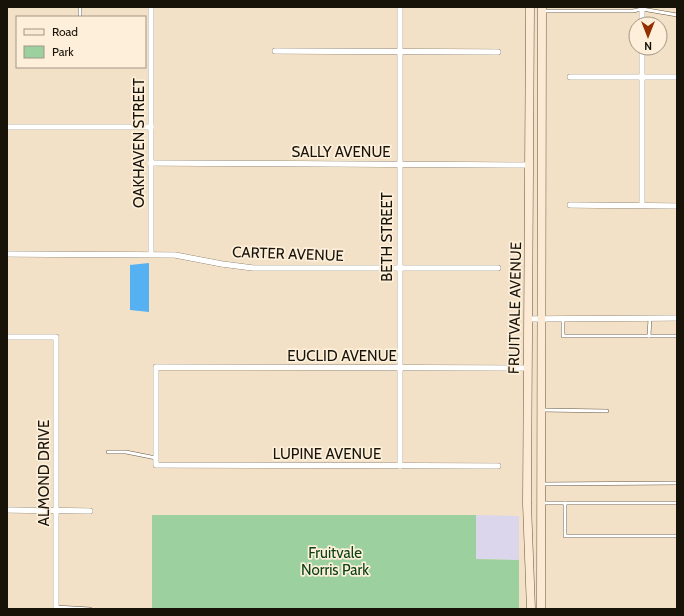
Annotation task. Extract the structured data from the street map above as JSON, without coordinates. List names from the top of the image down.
{
  "streets": {
    "main road": ["FRUITVALE AVENUE"],
    "street": [
      "OAKHAVEN STREET",
      "SALLY AVENUE",
      "BETH STREET",
      "CARTER AVENUE",
      "EUCLID AVENUE",
      "LUPINE AVENUE",
      "ALMOND DRIVE"
    ]
  },
  "crossings": [
    ["OAKHAVEN STREET", "SALLY AVENUE"],
    ["OAKHAVEN STREET", "CARTER AVENUE"],
    ["SALLY AVENUE", "BETH STREET"],
    ["SALLY AVENUE", "FRUITVALE AVENUE"],
    ["BETH STREET", "CARTER AVENUE"],
    ["BETH STREET", "EUCLID AVENUE"],
    ["BETH STREET", "LUPINE AVENUE"],
    ["FRUITVALE AVENUE", "EUCLID AVENUE"],
    ["EUCLID AVENUE", "LUPINE AVENUE"]
  ],
  "parks": ["Fruitvale Norris Park"],
  "legend": ["Road", "Park"],
  "north": "bottom"
}
